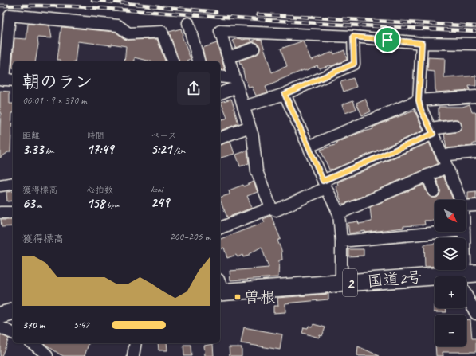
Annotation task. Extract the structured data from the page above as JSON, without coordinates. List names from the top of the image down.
{
  "streets": {
    "highway": ["国道2号", "2"]
  },
  "places": {
    "transit": ["曽根"]
  },
  "north": "bottom right",
  "page": {
    "heading": ["朝のラン", "06:01 · 9 × 370 m"],
    "stats": [
      ["距離", "3.33 km"],
      ["時間", "17:49"],
      ["ペース", "5:21 /km"],
      ["獲得標高", "63 m"],
      ["心拍数", "158 bpm"],
      ["kcal", "249"]
    ],
    "map_buttons": ["+", "−"],
    "chart": ["獲得標高", "200–206 m"],
    "list": [
      {
        "name": "370 m",
        "note": "5:42"
      }
    ]
  }
}
